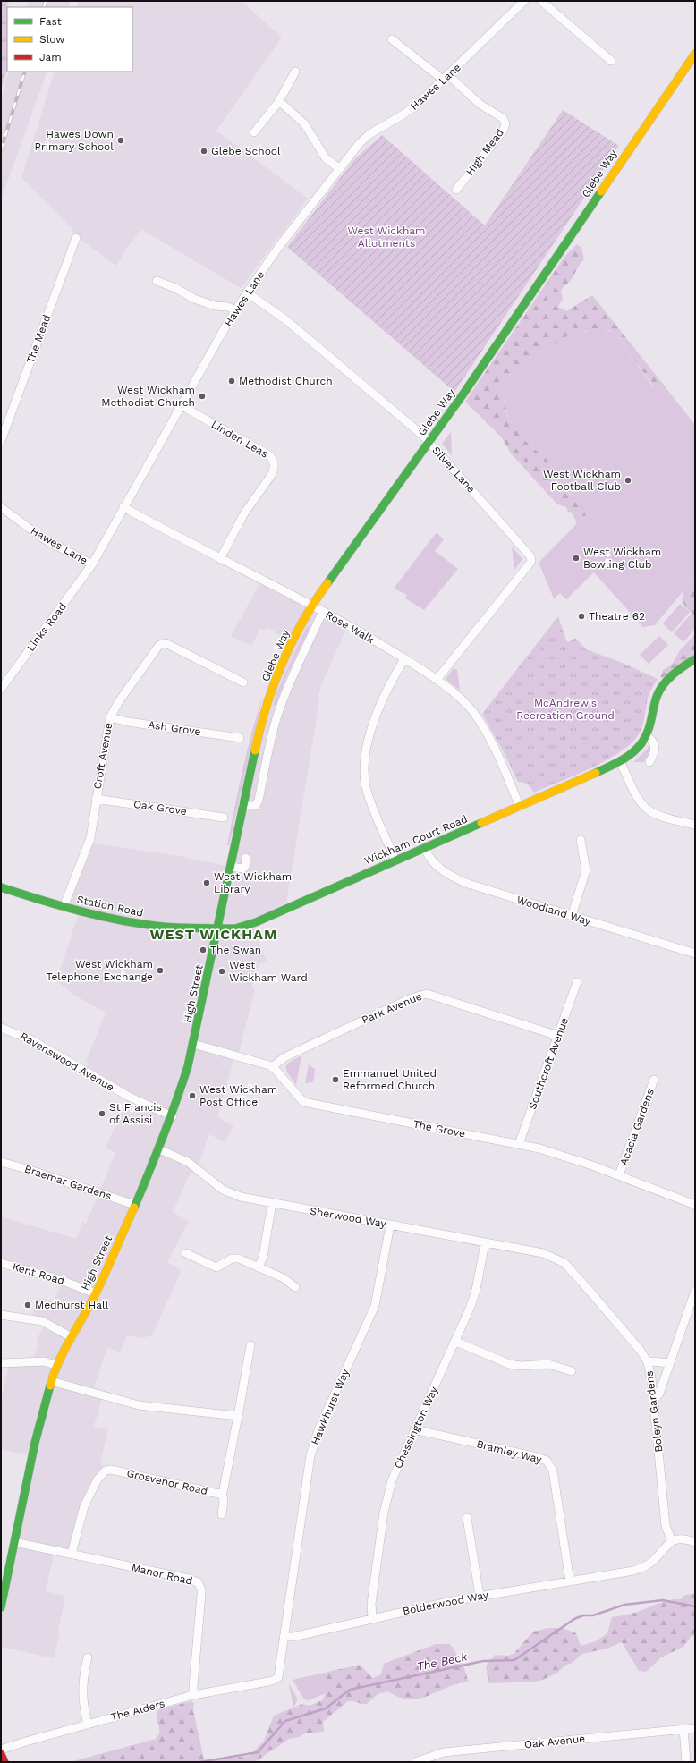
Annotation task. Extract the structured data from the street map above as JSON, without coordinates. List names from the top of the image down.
{
  "streets": {
    "main road": [
      "Glebe Way",
      "Wickham Court Road",
      "Station Road",
      "High Street"
    ],
    "street": [
      "Hawes Lane",
      "High Mead",
      "The Mead",
      "Linden Leas",
      "Silver Lane",
      "Links Road",
      "Rose Walk",
      "Ash Grove",
      "Croft Avenue",
      "Oak Grove",
      "Woodland Way",
      "Park Avenue",
      "Ravenswood Avenue",
      "Southcroft Avenue",
      "Acacia Gardens",
      "The Grove",
      "Braemar Gardens",
      "Sherwood Way",
      "Kent Road",
      "Hawkhurst Way",
      "Boleyn Gardens",
      "Chessington Way",
      "Bramley Way",
      "Grosvenor Road",
      "Manor Road",
      "Bolderwood Way",
      "The Alders",
      "Oak Avenue"
    ]
  },
  "crossings": [
    ["Hawes Lane", "High Mead"],
    ["Hawes Lane", "Linden Leas"],
    ["Hawes Lane", "Silver Lane"],
    ["Hawes Lane", "Links Road"],
    ["Hawes Lane", "Rose Walk"],
    ["Glebe Way", "Silver Lane"],
    ["Glebe Way", "Rose Walk"],
    ["Glebe Way", "Wickham Court Road"],
    ["Glebe Way", "Station Road"],
    ["Glebe Way", "High Street"],
    ["Linden Leas", "Rose Walk"],
    ["Silver Lane", "Rose Walk"],
    ["Rose Walk", "Wickham Court Road"],
    ["Ash Grove", "Croft Avenue"],
    ["Croft Avenue", "Oak Grove"],
    ["Croft Avenue", "Station Road"],
    ["Wickham Court Road", "Station Road"],
    ["Wickham Court Road", "Woodland Way"],
    ["Wickham Court Road", "High Street"],
    ["Station Road", "High Street"],
    ["High Street", "Ravenswood Avenue"],
    ["High Street", "The Grove"],
    ["High Street", "Braemar Gardens"],
    ["High Street", "Sherwood Way"],
    ["High Street", "Kent Road"],
    ["High Street", "Manor Road"],
    ["Park Avenue", "Southcroft Avenue"],
    ["Park Avenue", "The Grove"],
    ["Southcroft Avenue", "The Grove"],
    ["Acacia Gardens", "The Grove"],
    ["Sherwood Way", "Hawkhurst Way"],
    ["Sherwood Way", "Boleyn Gardens"],
    ["Sherwood Way", "Chessington Way"],
    ["Hawkhurst Way", "Bolderwood Way"],
    ["Hawkhurst Way", "The Alders"],
    ["Boleyn Gardens", "Bolderwood Way"],
    ["Chessington Way", "Bramley Way"],
    ["Chessington Way", "Bolderwood Way"],
    ["Bramley Way", "Bolderwood Way"],
    ["Grosvenor Road", "Manor Road"],
    ["Manor Road", "The Alders"]
  ],
  "districts": ["WEST WICKHAM"],
  "water": ["The Beck"],
  "parks": ["West Wickham Allotments", "McAndrew's Recreation Ground"],
  "places": [
    "Hawes Down Primary School",
    "Glebe School",
    "Methodist Church",
    "West Wickham Methodist Church",
    "West Wickham Football Club",
    "West Wickham Bowling Club",
    "Theatre 62",
    "West Wickham Library",
    "The Swan",
    "West Wickham Telephone Exchange",
    "West Wickham Ward",
    "Emmanuel United Reformed Church",
    "West Wickham Post Office",
    "St Francis of Assisi",
    "Medhurst Hall"
  ],
  "legend": ["Fast", "Slow", "Jam"]
}
